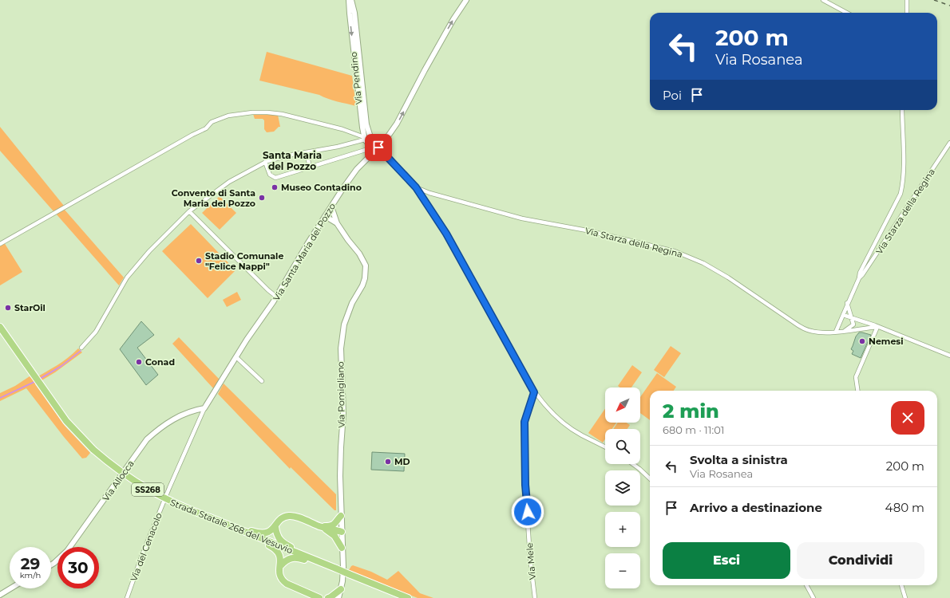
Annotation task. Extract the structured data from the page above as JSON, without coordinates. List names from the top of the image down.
{
  "streets": {
    "highway": ["SS268", "Strada Statale 268 del Vesuvio"],
    "street": [
      "Via Pendino",
      "Via Starza della Regina",
      "Via Santa Maria del Pozzo",
      "Via Pomigliano",
      "Via Allocca",
      "Via del Cenacolo",
      "Via Mele"
    ]
  },
  "crossings": [
    ["Via Pendino", "Via Santa Maria del Pozzo"],
    ["Via Santa Maria del Pozzo", "Via Pomigliano"],
    ["Via Santa Maria del Pozzo", "Via Allocca"],
    ["Via Santa Maria del Pozzo", "Via del Cenacolo"],
    ["Via Allocca", "Via del Cenacolo"],
    ["SS268", "Strada Statale 268 del Vesuvio"]
  ],
  "one_way": ["Via Santa Maria del Pozzo"],
  "districts": ["Santa Maria del Pozzo"],
  "places": [
    "Museo Contadino",
    "Convento di Santa Maria del Pozzo",
    "Stadio Comunale \"Felice Nappi\"",
    "StarOil",
    "Nemesi",
    "Conad",
    "MD"
  ],
  "north": "bottom left",
  "page": {
    "turn": ["200 m", "Via Rosanea"],
    "then": "Poi",
    "map_buttons": ["+", "−"],
    "heading": ["2 min", "680 m · 11:01"],
    "list": [
      {
        "name": "Svolta a sinistra",
        "note": "Via Rosanea",
        "value": "200 m"
      },
      {
        "name": "Arrivo a destinazione",
        "value": "480 m"
      }
    ],
    "buttons": ["Esci", "Condividi"],
    "speed": "29 km/h",
    "limit": "30"
  }
}
